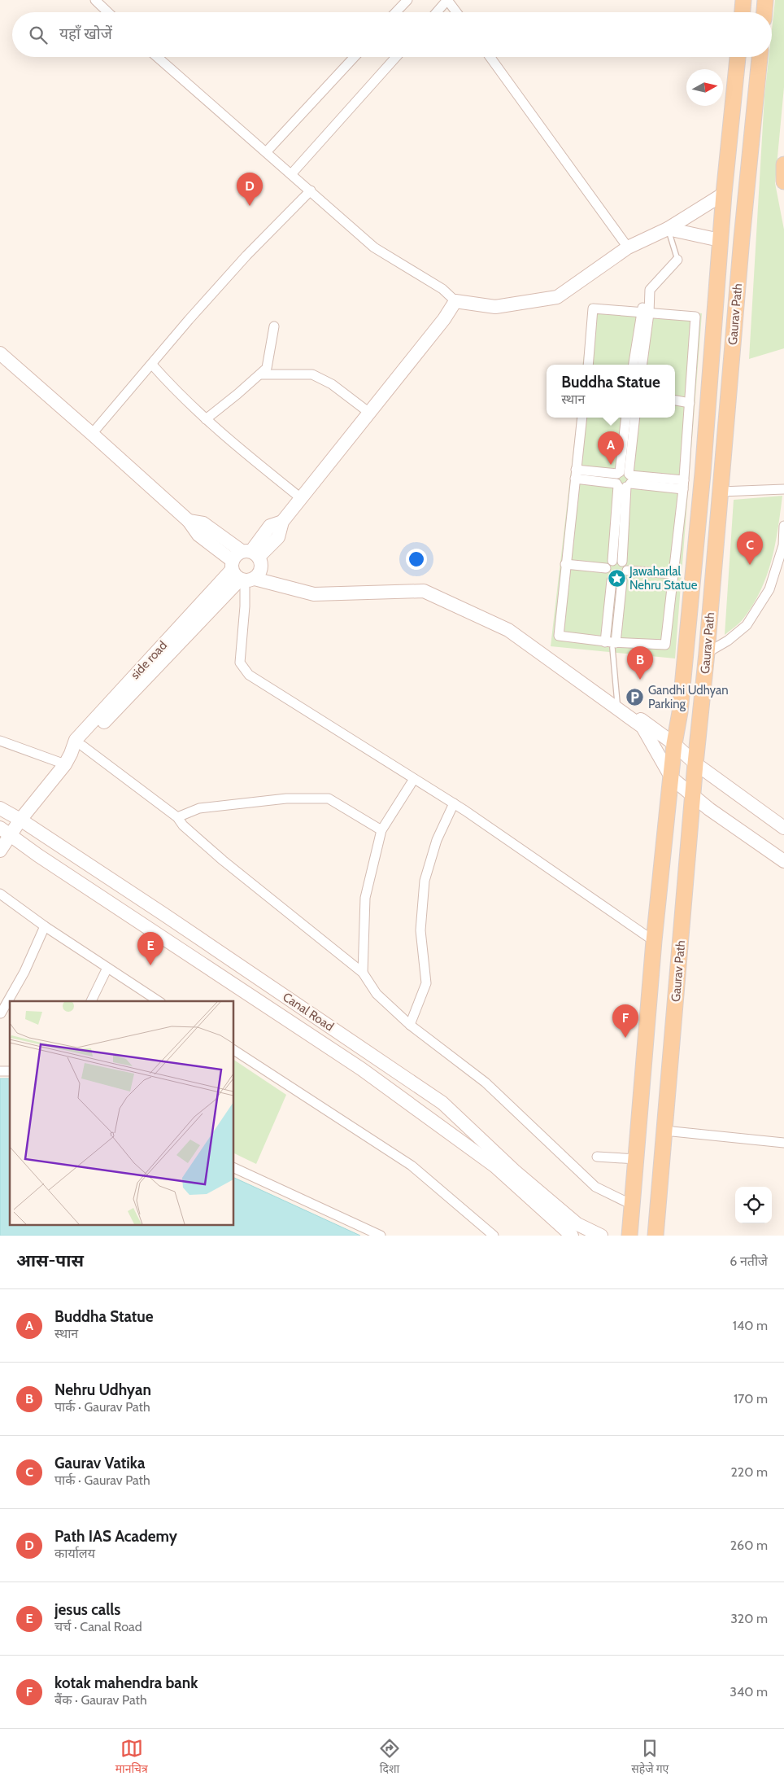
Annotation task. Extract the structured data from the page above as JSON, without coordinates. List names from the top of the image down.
{
  "streets": {
    "main road": ["Gaurav Path"],
    "street": ["side road", "Canal Road"]
  },
  "crossings": [
    ["side road", "Canal Road"]
  ],
  "places": {
    "place": ["Jawaharlal Nehru Statue"],
    "parking": ["Gandhi Udhyan Parking"]
  },
  "north": "right",
  "page": {
    "search": "यहाँ खोजें",
    "pins": [
      "D",
      "A",
      "C",
      "B",
      "E",
      "F"
    ],
    "popup": ["Buddha Statue", "स्थान"],
    "heading": ["आस-पास", "6 नतीजे"],
    "list": [
      {
        "mark": "A",
        "name": "Buddha Statue",
        "note": "स्थान",
        "value": "140 m"
      },
      {
        "mark": "B",
        "name": "Nehru Udhyan",
        "note": "पार्क · Gaurav Path",
        "value": "170 m"
      },
      {
        "mark": "C",
        "name": "Gaurav Vatika",
        "note": "पार्क · Gaurav Path",
        "value": "220 m"
      },
      {
        "mark": "D",
        "name": "Path IAS Academy",
        "note": "कार्यालय",
        "value": "260 m"
      },
      {
        "mark": "E",
        "name": "jesus calls",
        "note": "चर्च · Canal Road",
        "value": "320 m"
      },
      {
        "mark": "F",
        "name": "kotak mahendra bank",
        "note": "बैंक · Gaurav Path",
        "value": "340 m"
      }
    ],
    "nav": ["मानचित्र", "दिशा", "सहेजे गए"]
  }
}
